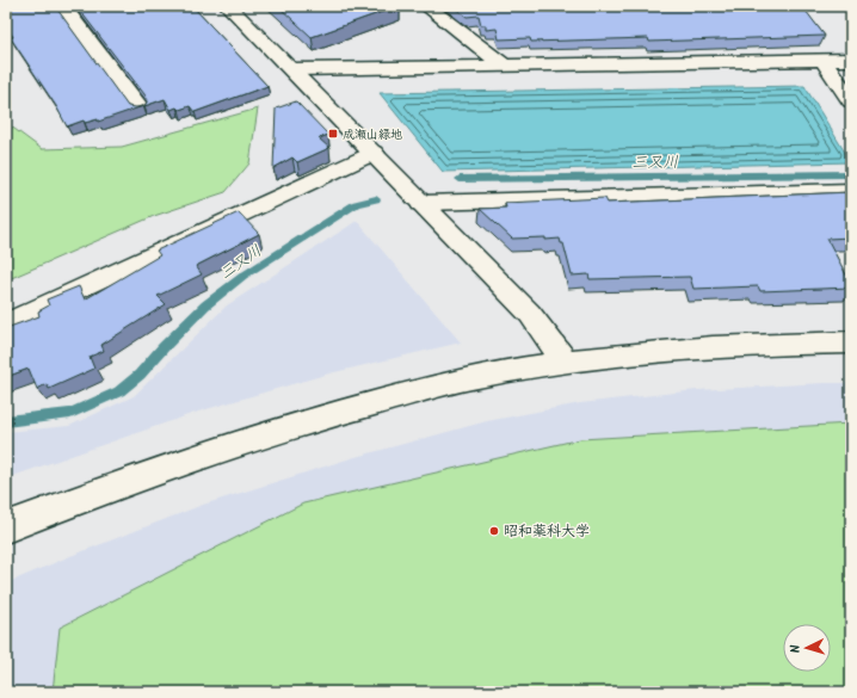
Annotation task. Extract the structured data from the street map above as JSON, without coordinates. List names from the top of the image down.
{
  "water": ["三又川"],
  "places": {
    "transit": ["成瀬山緑地"],
    "other": ["昭和薬科大学"]
  },
  "north": "left"
}
